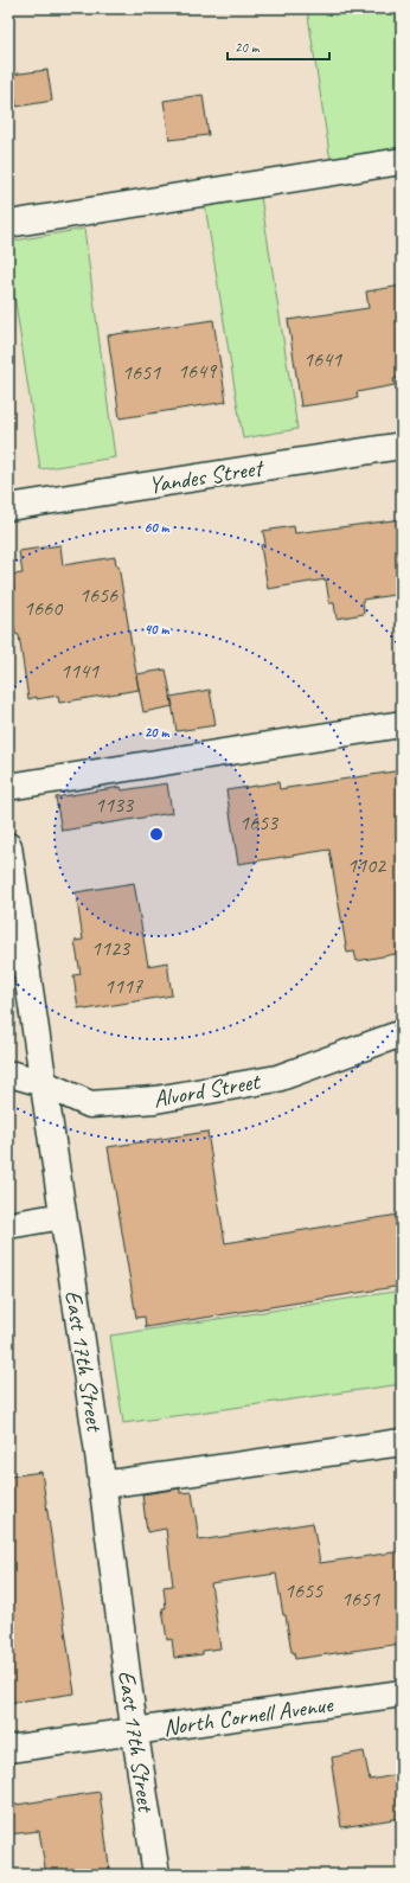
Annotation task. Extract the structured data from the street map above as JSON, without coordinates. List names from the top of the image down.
{
  "streets": {
    "street": [
      "Yandes Street",
      "Alvord Street",
      "East 17th Street",
      "North Cornell Avenue"
    ]
  },
  "crossings": [
    ["Alvord Street", "East 17th Street"],
    ["East 17th Street", "North Cornell Avenue"]
  ],
  "house_numbers": [
    "1641",
    "1649",
    "1651",
    "1656",
    "1660",
    "1141",
    "1133",
    "1653",
    "1102",
    "1123",
    "1117",
    "1655",
    "1651"
  ],
  "scale_bar": "20 m",
  "rings": ["60 m", "40 m", "20 m"]
}
